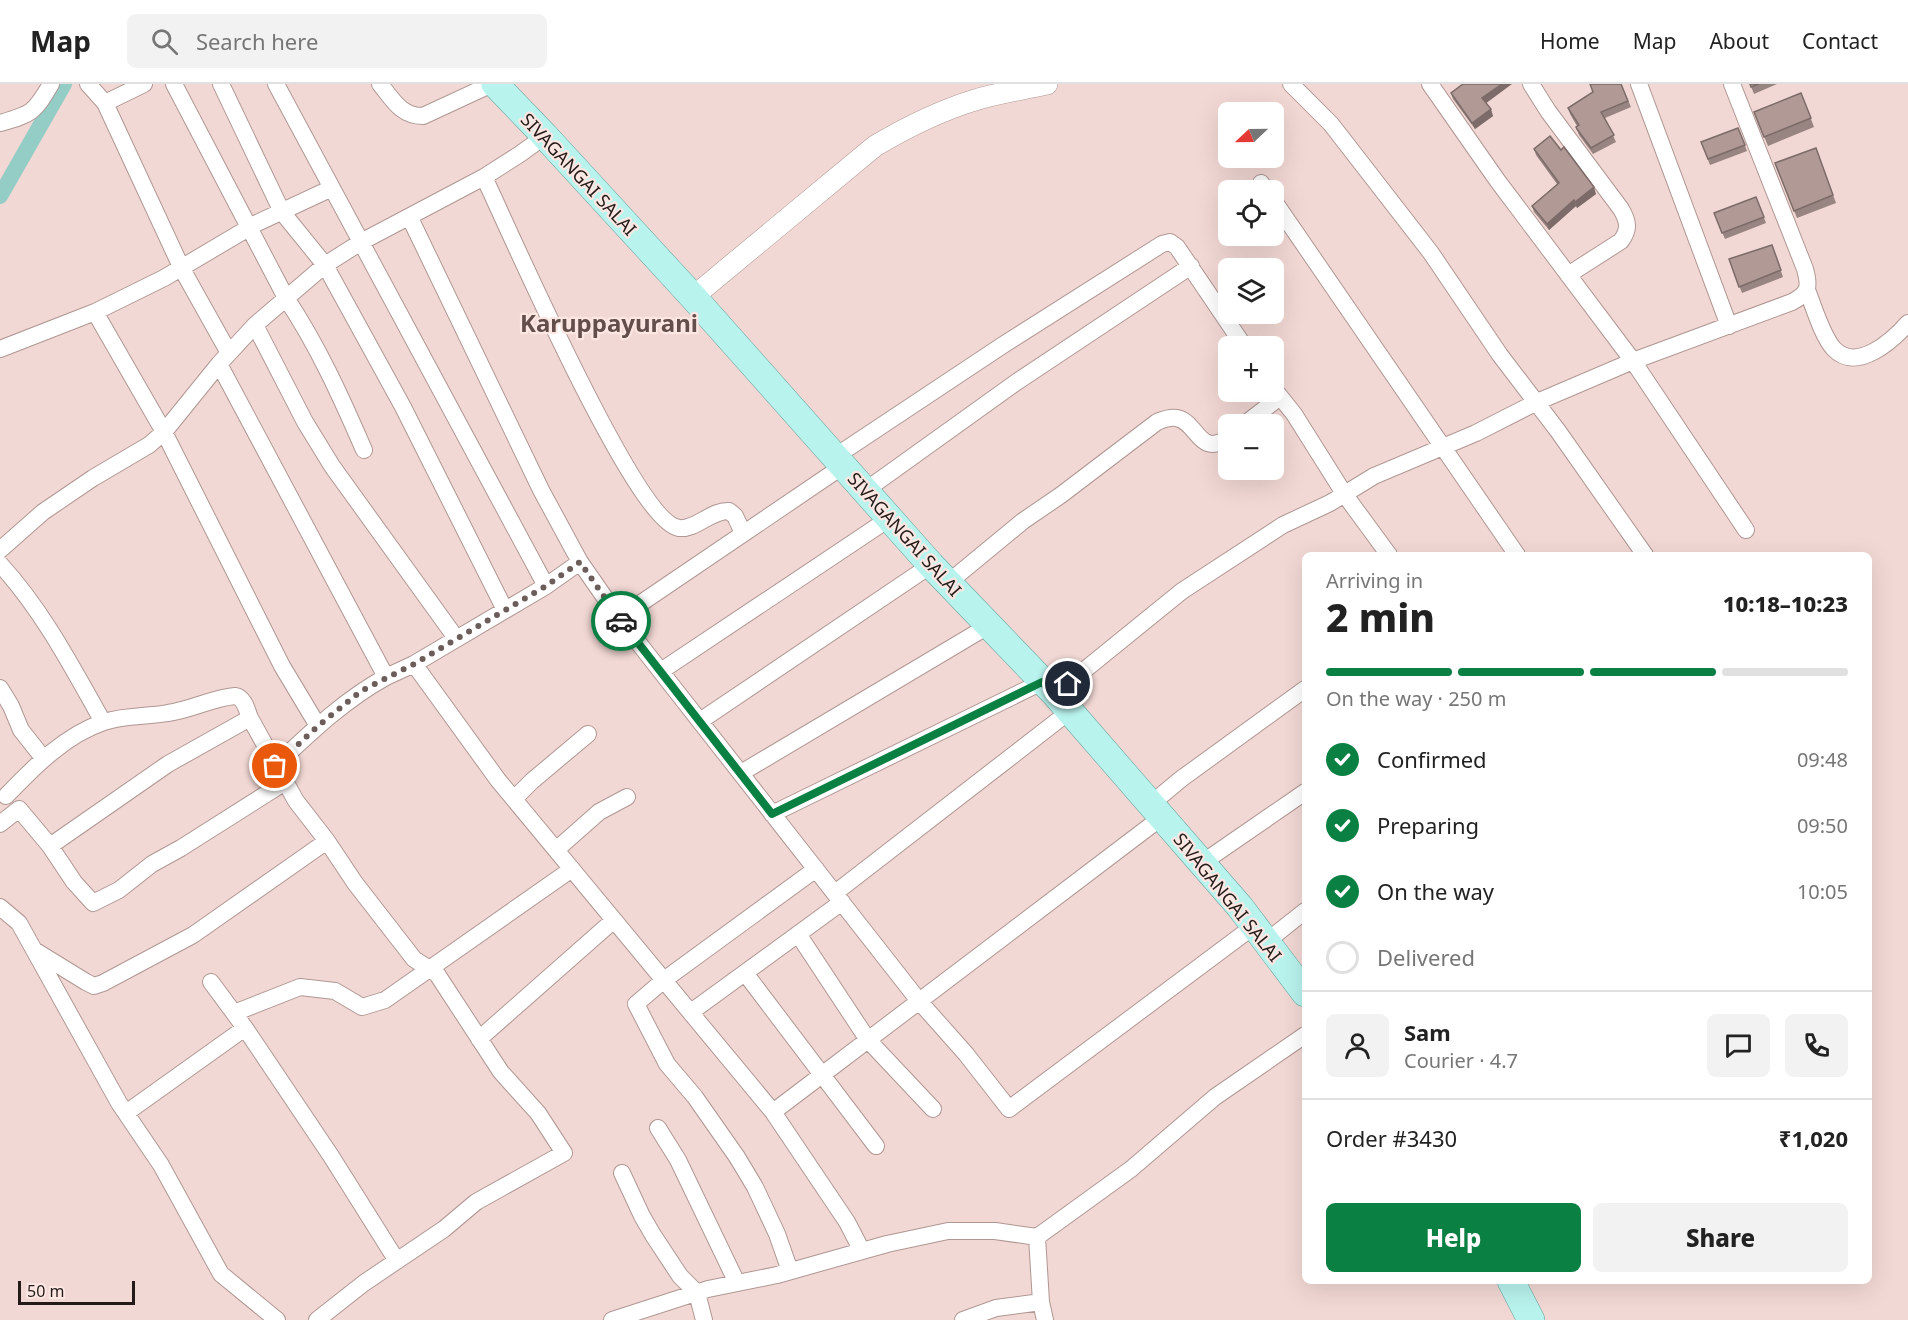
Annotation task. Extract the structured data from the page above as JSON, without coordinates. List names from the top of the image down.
{
  "streets": {
    "main road": ["SIVAGANGAI SALAI"]
  },
  "districts": ["Karuppayurani"],
  "scale_bar": "50 m",
  "north": "left",
  "page": {
    "header": "Map",
    "search": "Search here",
    "nav": [
      "Home",
      "Map",
      "About",
      "Contact"
    ],
    "map_buttons": ["+", "−"],
    "heading": ["2 min", "Arriving in", "10:18–10:23"],
    "panel": [
      "Sam",
      "Courier · 4.7",
      "Order #3430",
      "₹1,020"
    ],
    "bar": "On the way · 250 m",
    "list": [
      ["Confirmed", "09:48"],
      ["Preparing", "09:50"],
      ["On the way", "10:05"],
      "Delivered"
    ],
    "buttons": ["Help", "Share"],
    "scale": "50 m"
  }
}
